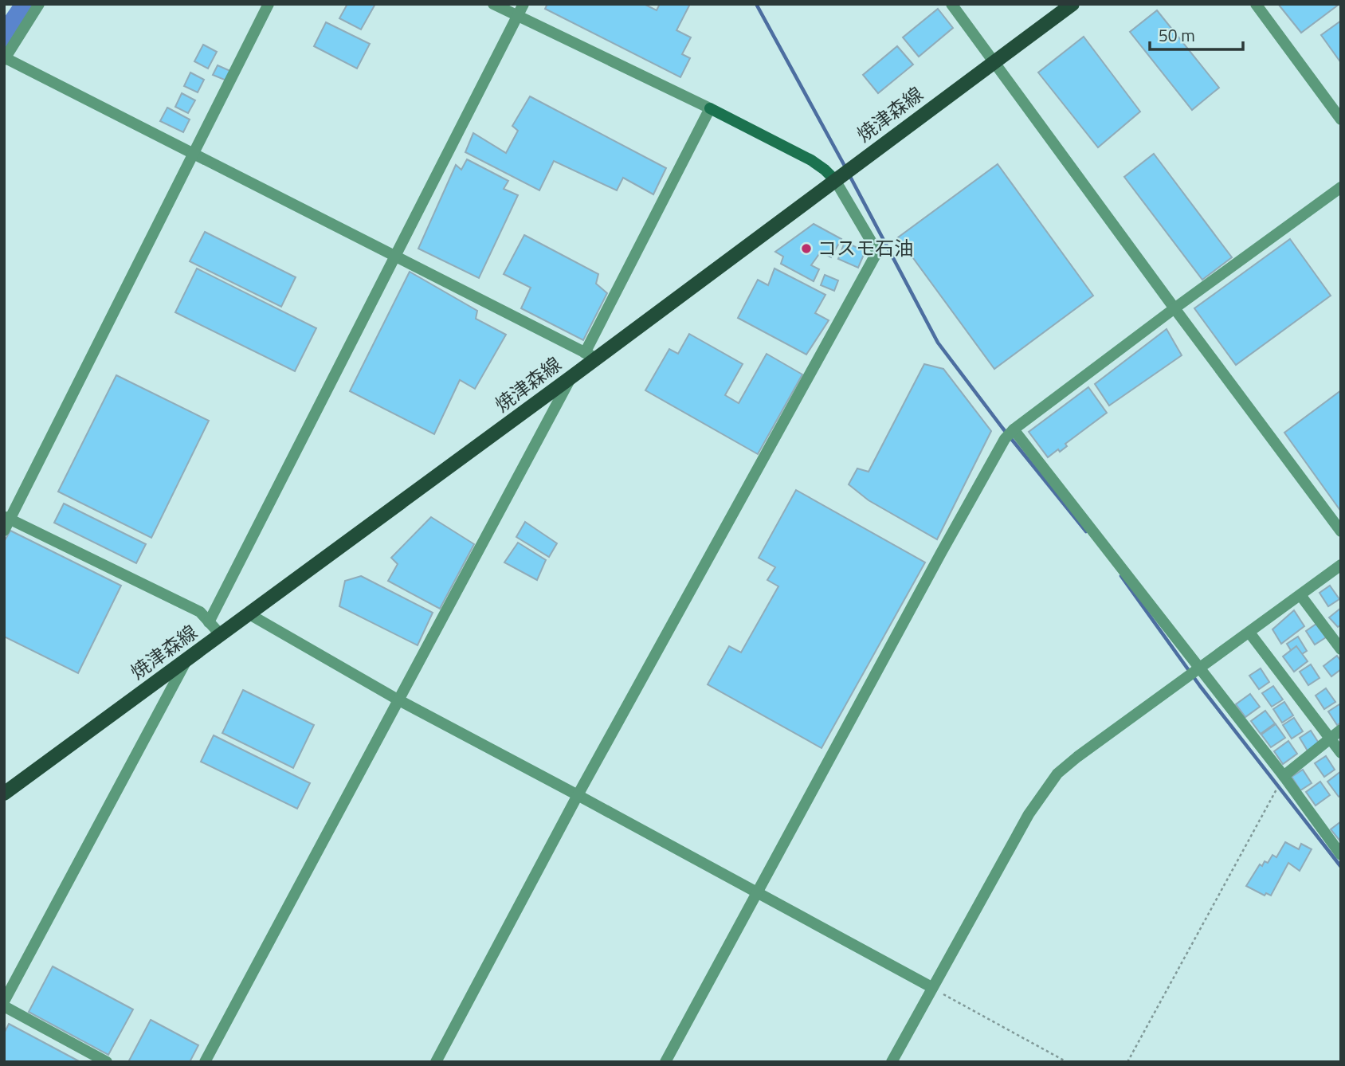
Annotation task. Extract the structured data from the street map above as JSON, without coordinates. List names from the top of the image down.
{
  "streets": {
    "main road": ["焼津森線"]
  },
  "places": ["コスモ石油"],
  "scale_bar": "50 m"
}
